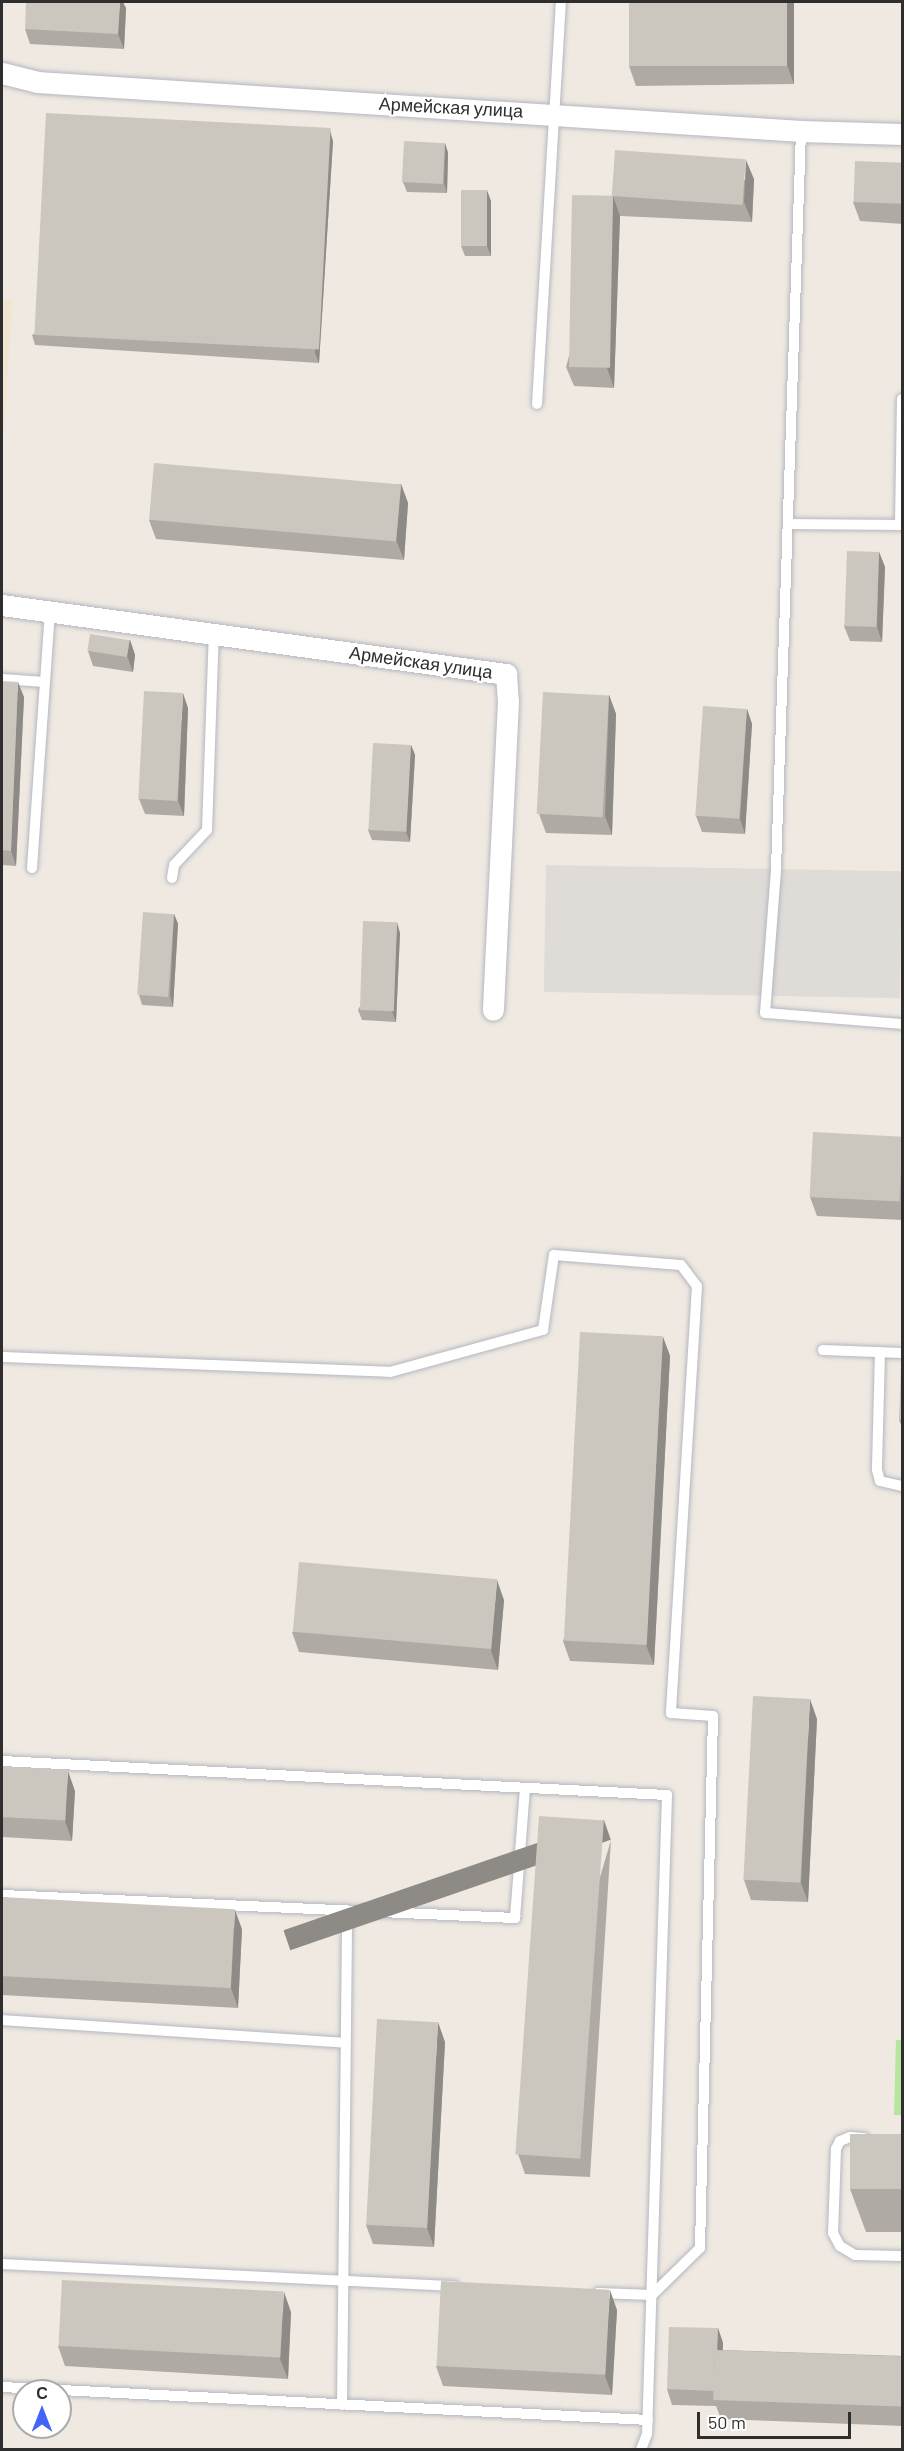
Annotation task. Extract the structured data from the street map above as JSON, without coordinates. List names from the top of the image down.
{
  "streets": {
    "street": ["Армейская улица"]
  },
  "scale_bar": "50 m",
  "north": "top"
}
